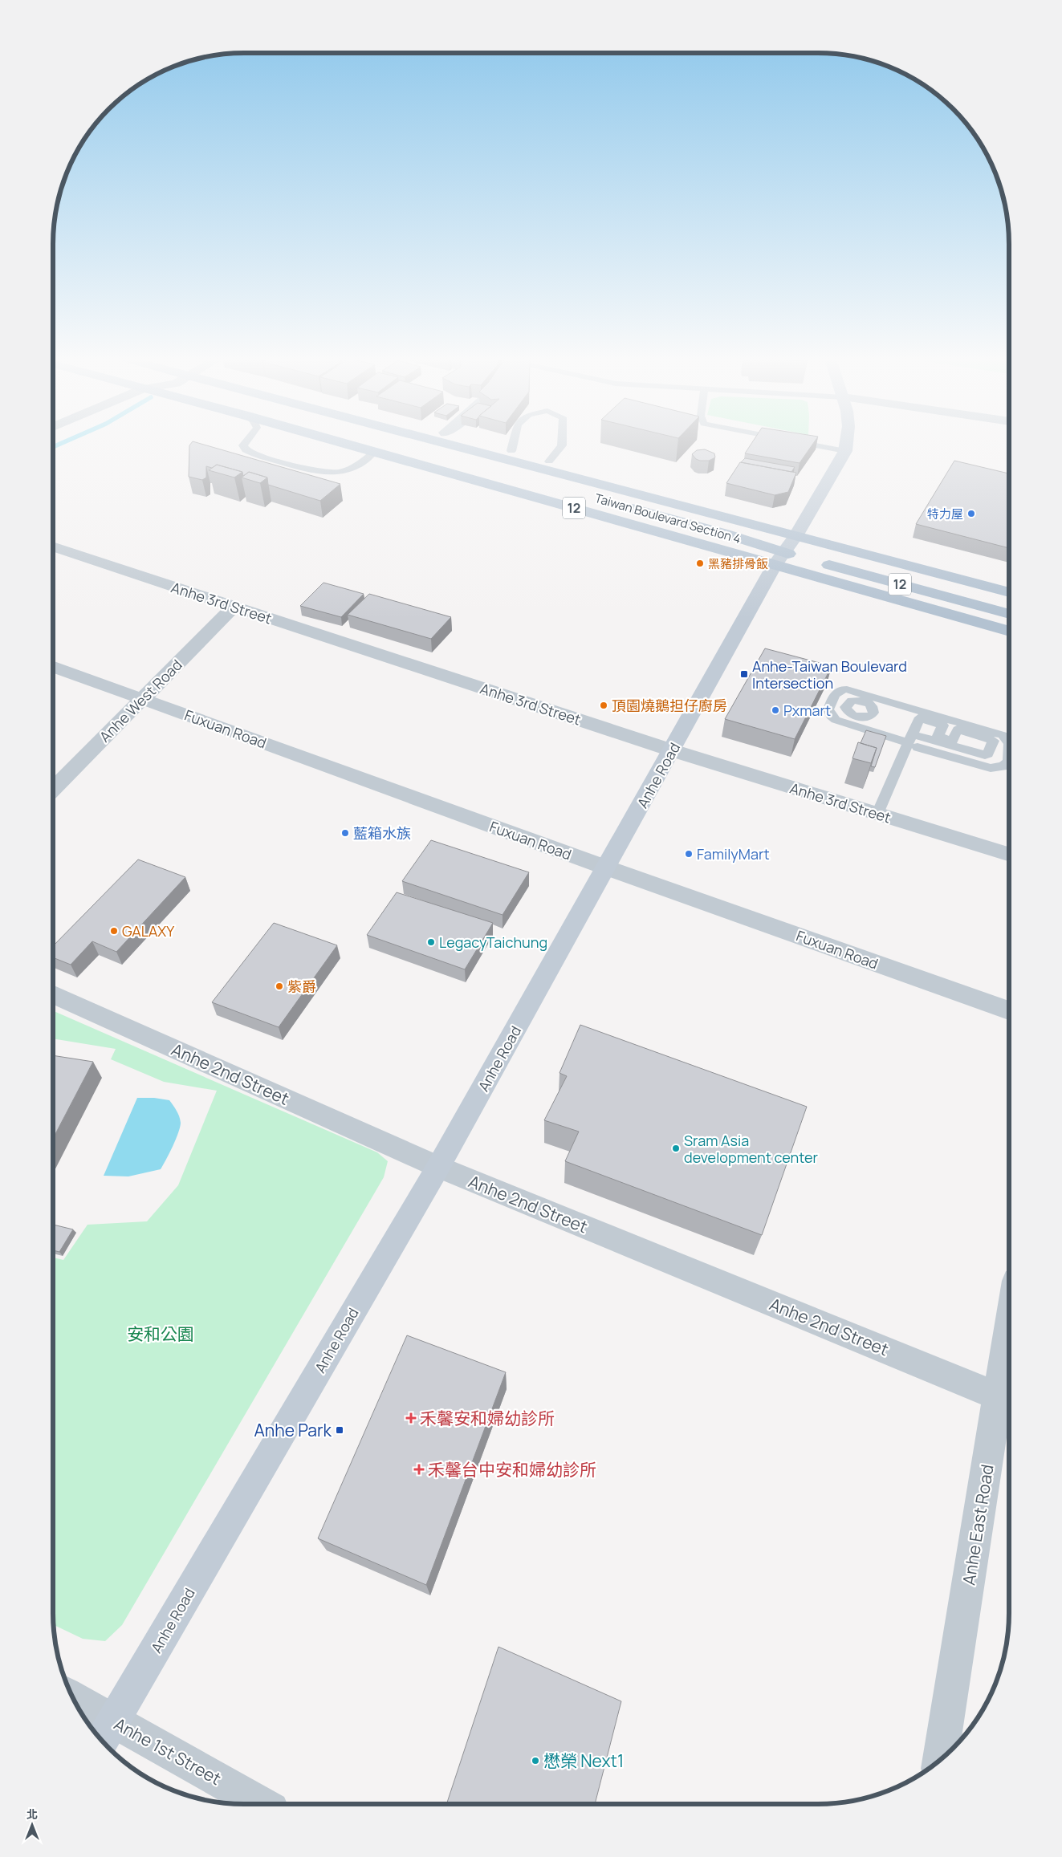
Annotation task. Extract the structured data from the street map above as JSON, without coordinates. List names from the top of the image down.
{
  "streets": {
    "main road": ["12", "Taiwan Boulevard Section 4", "Anhe Road"],
    "street": [
      "Anhe 3rd Street",
      "Anhe West Road",
      "Fuxuan Road",
      "Anhe 2nd Street",
      "Anhe East Road",
      "Anhe 1st Street"
    ]
  },
  "crossings": [
    ["Taiwan Boulevard Section 4", "Anhe Road"],
    ["Anhe 3rd Street", "Anhe West Road"],
    ["Anhe 3rd Street", "Anhe Road"],
    ["Anhe West Road", "Fuxuan Road"],
    ["Fuxuan Road", "Anhe Road"],
    ["Anhe Road", "Anhe 2nd Street"],
    ["Anhe Road", "Anhe 1st Street"],
    ["Anhe 2nd Street", "Anhe East Road"]
  ],
  "parks": ["安和公園"],
  "places": {
    "other": [
      "特力屋",
      "黑豬排骨飯",
      "頂園燒鵝担仔廚房",
      "Pxmart",
      "藍箱水族",
      "FamilyMart",
      "GALAXY",
      "LegacyTaichung",
      "紫爵",
      "Sram Asia development center",
      "懋榮 Next1"
    ],
    "transit": ["Anhe-Taiwan Boulevard Intersection", "Anhe Park"],
    "health": ["禾馨安和婦幼診所", "禾馨台中安和婦幼診所"]
  },
  "north": "top"
}
